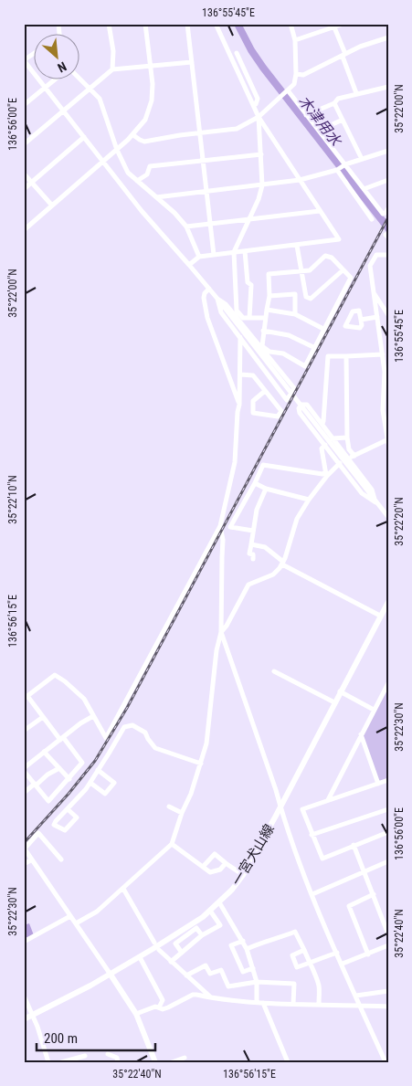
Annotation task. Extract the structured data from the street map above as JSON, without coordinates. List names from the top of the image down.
{
  "streets": {
    "main road": ["一宮犬山線"]
  },
  "water": ["木津用水"],
  "scale_bar": "200 m",
  "north": "bottom right",
  "coordinates": [
    "136°55'45\"E",
    "35°22'00\"N",
    "136°56'00\"E",
    "35°22'10\"N",
    "35°22'20\"N",
    "136°56'15\"E",
    "35°22'30\"N",
    "35°22'40\"N"
  ]
}
